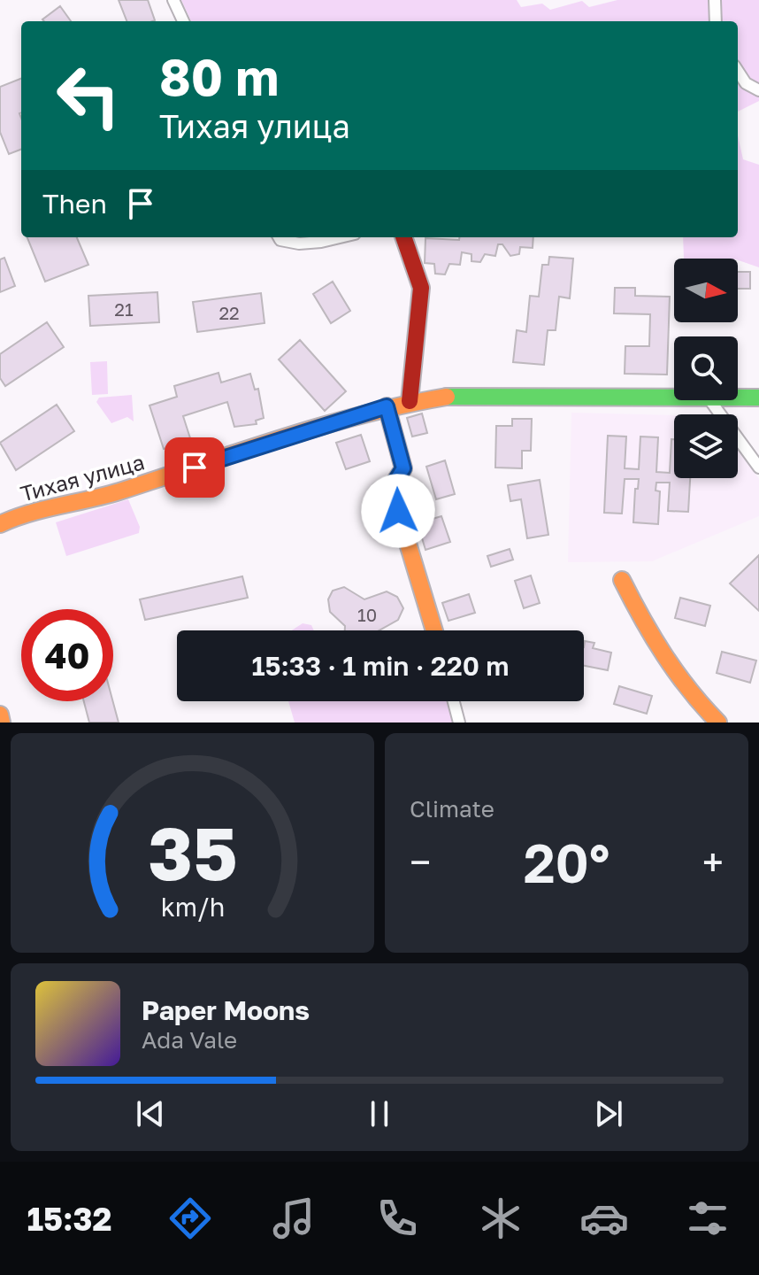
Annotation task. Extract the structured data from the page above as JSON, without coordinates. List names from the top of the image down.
{
  "streets": {
    "street": ["Тихая улица"]
  },
  "house_numbers": ["21", "22", "10"],
  "north": "right",
  "page": {
    "turn": ["80 m", "Тихая улица"],
    "then": "Then",
    "limit": "40",
    "trip": "15:33 · 1 min · 220 m",
    "tile": "Climate",
    "heat": ["−", "20°", "+"],
    "song": ["Paper Moons", "Ada Vale"],
    "tabs": "15:32",
    "gauge": ["35", "km/h"]
  }
}
